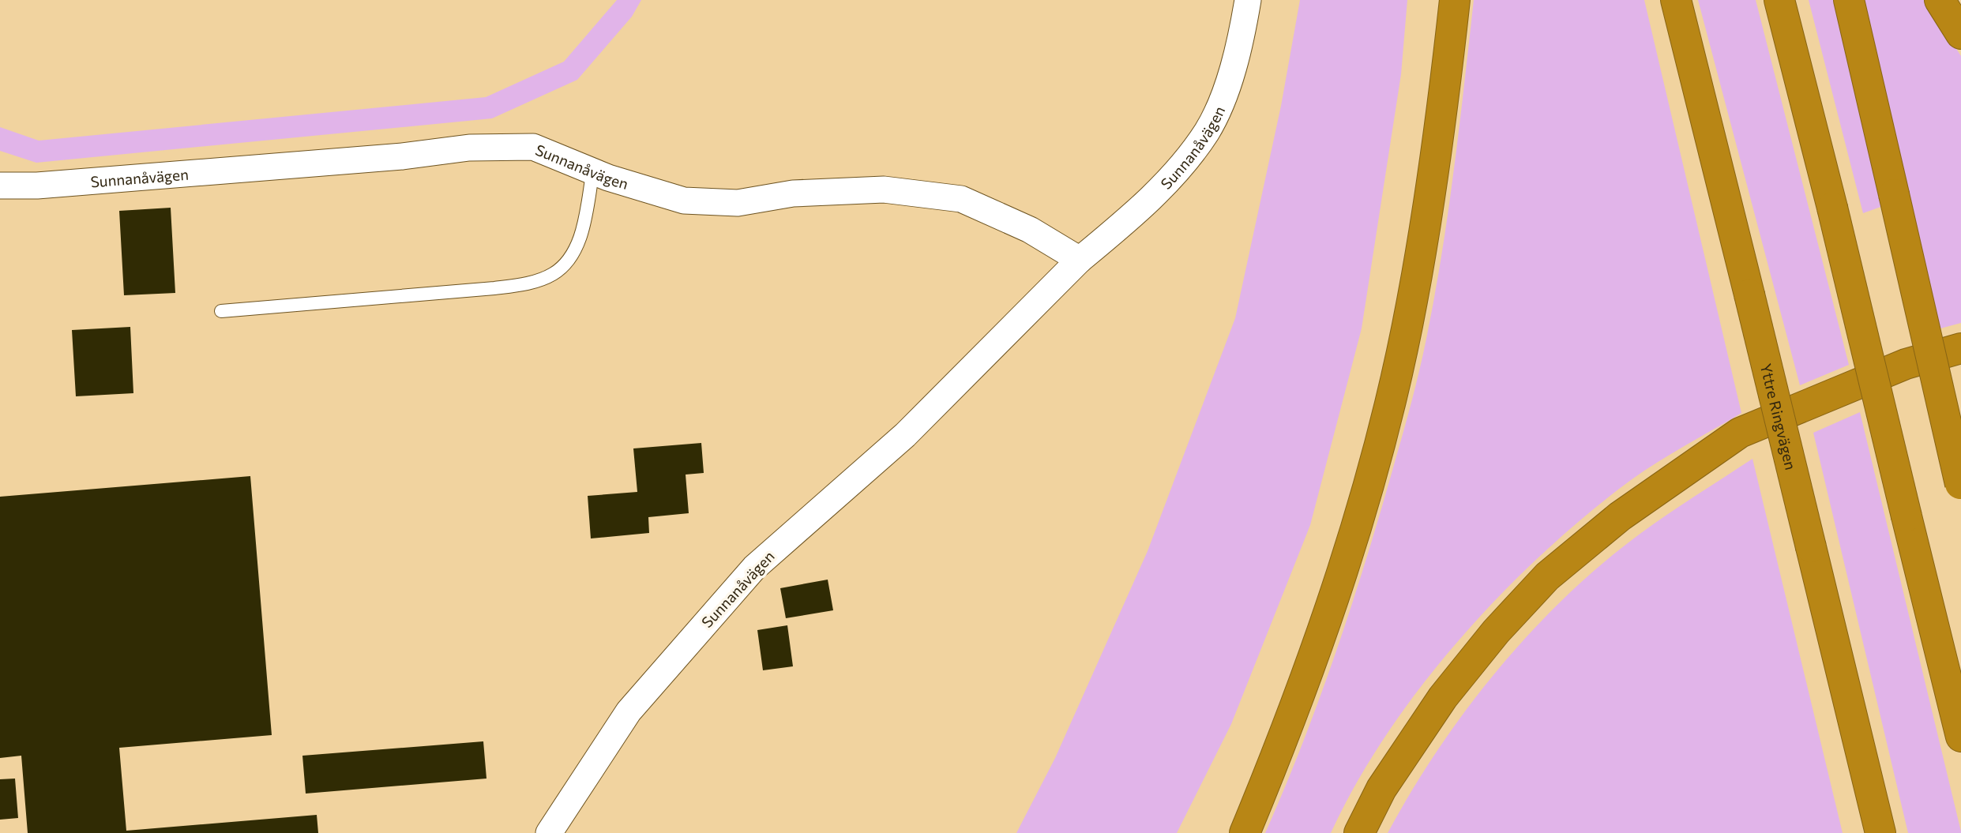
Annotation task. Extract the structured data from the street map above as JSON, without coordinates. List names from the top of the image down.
{
  "streets": {
    "highway": ["Yttre Ringvägen"],
    "street": ["Sunnanåvägen"]
  }
}
